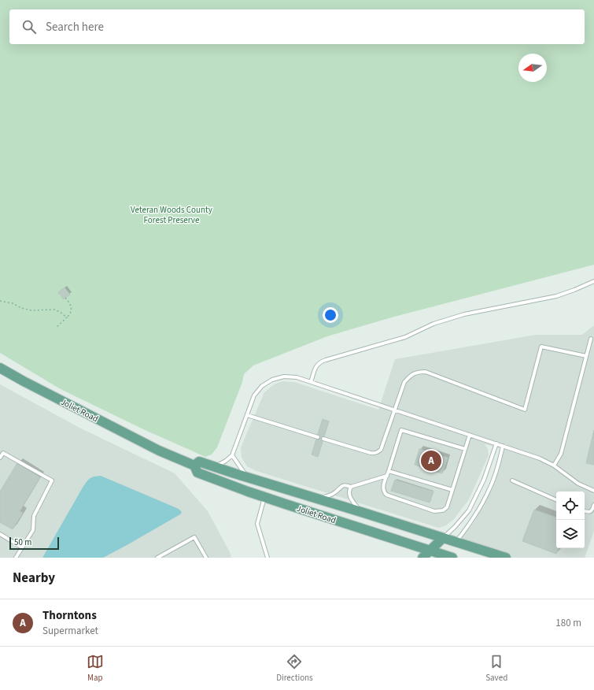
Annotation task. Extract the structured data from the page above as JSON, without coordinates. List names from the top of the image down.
{
  "streets": {
    "main road": ["Joliet Road"]
  },
  "parks": ["Veteran Woods County Forest Preserve"],
  "scale_bar": "50 m",
  "north": "left",
  "page": {
    "search": "Search here",
    "pins": "A",
    "scale": "50 m",
    "heading": "Nearby",
    "list": [
      {
        "mark": "A",
        "name": "Thorntons",
        "note": "Supermarket",
        "value": "180 m"
      }
    ],
    "nav": ["Map", "Directions", "Saved"]
  }
}
